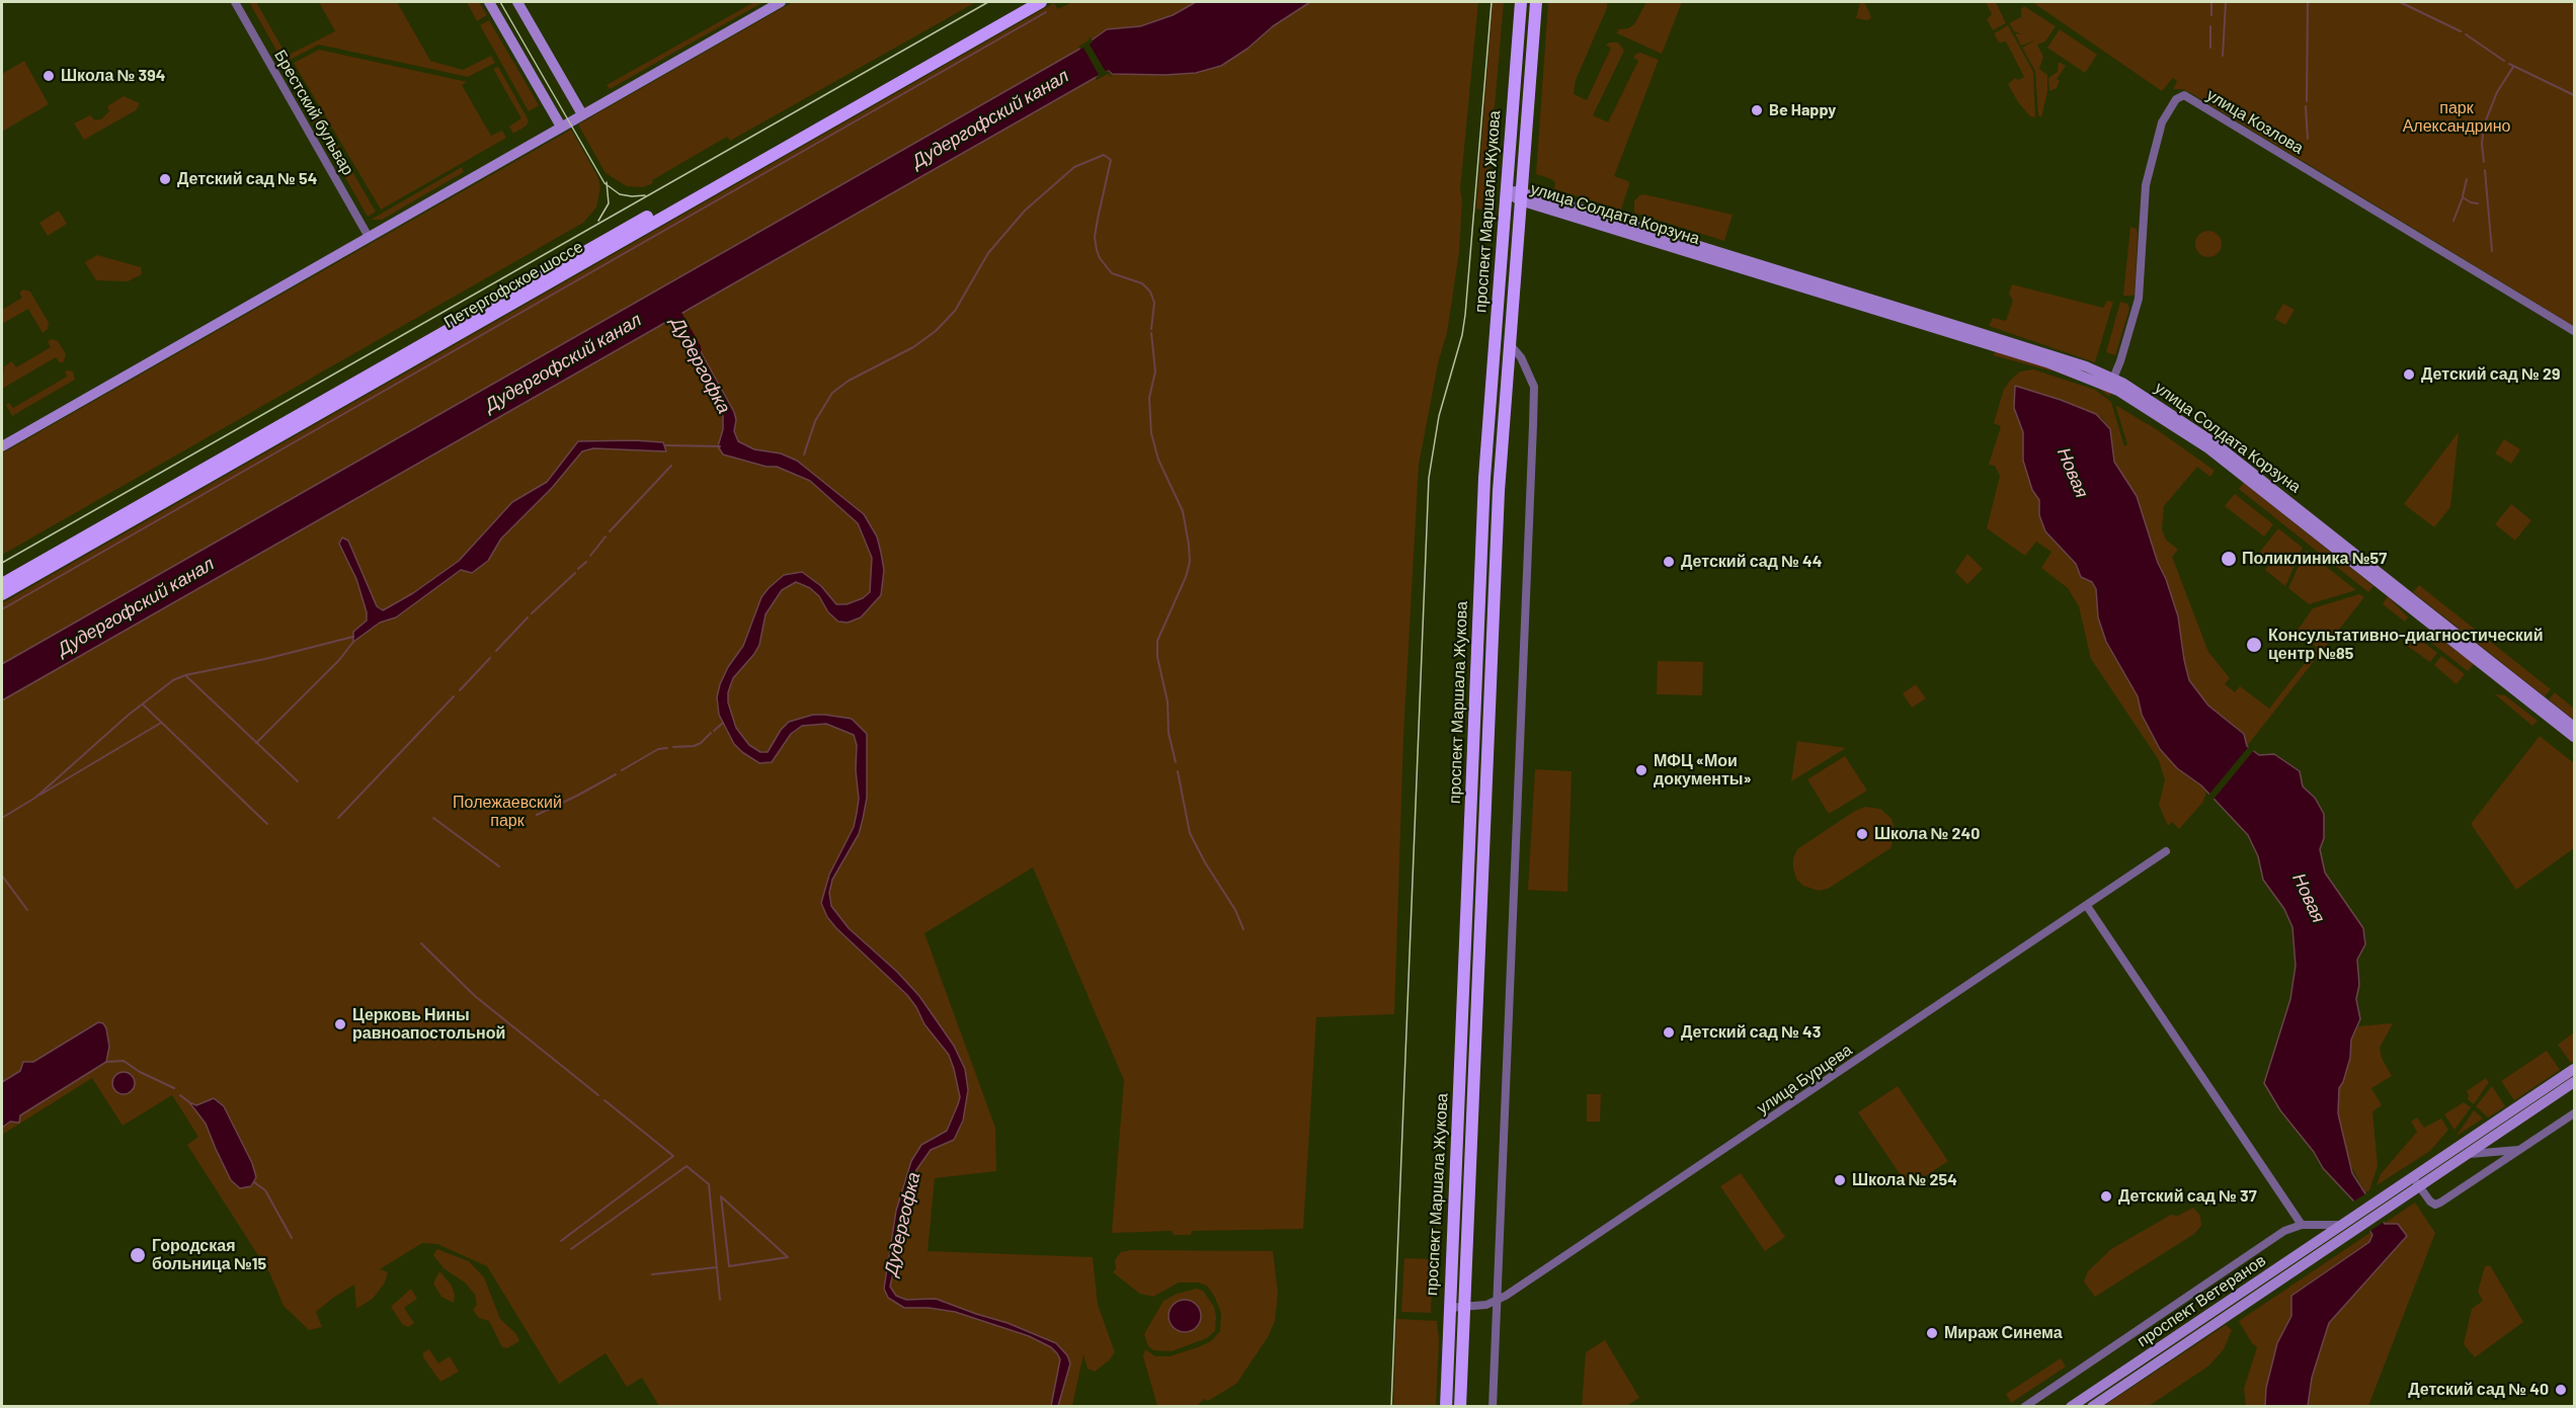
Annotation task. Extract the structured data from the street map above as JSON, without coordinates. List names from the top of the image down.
{
  "streets": {
    "main road": ["проспект Маршала Жукова", "Петергофское шоссе"],
    "street": [
      "Брестский бульвар",
      "улица Козлова",
      "улица Солдата Корзуна",
      "улица Бурцева",
      "проспект Ветеранов"
    ]
  },
  "crossings": [
    ["улица Козлова", "улица Солдата Корзуна"],
    ["проспект Маршала Жукова", "улица Солдата Корзуна"],
    ["проспект Маршала Жукова", "улица Бурцева"]
  ],
  "water": ["Дудергофский канал", "Дудергофка", "Новая"],
  "parks": ["парк Александрино", "Полежаевский парк"],
  "places": [
    "Школа № 394",
    "Be Happy",
    "Детский сад № 54",
    "Детский сад № 29",
    "Поликлиника №57",
    "Детский сад № 44",
    "Консультативно-диагностический центр №85",
    "МФЦ «Мои документы»",
    "Школа № 240",
    "Церковь Нины равноапостольной",
    "Детский сад № 43",
    "Школа № 254",
    "Детский сад № 37",
    "Городская больница №15",
    "Мираж Синема",
    "Детский сад № 40"
  ]
}
